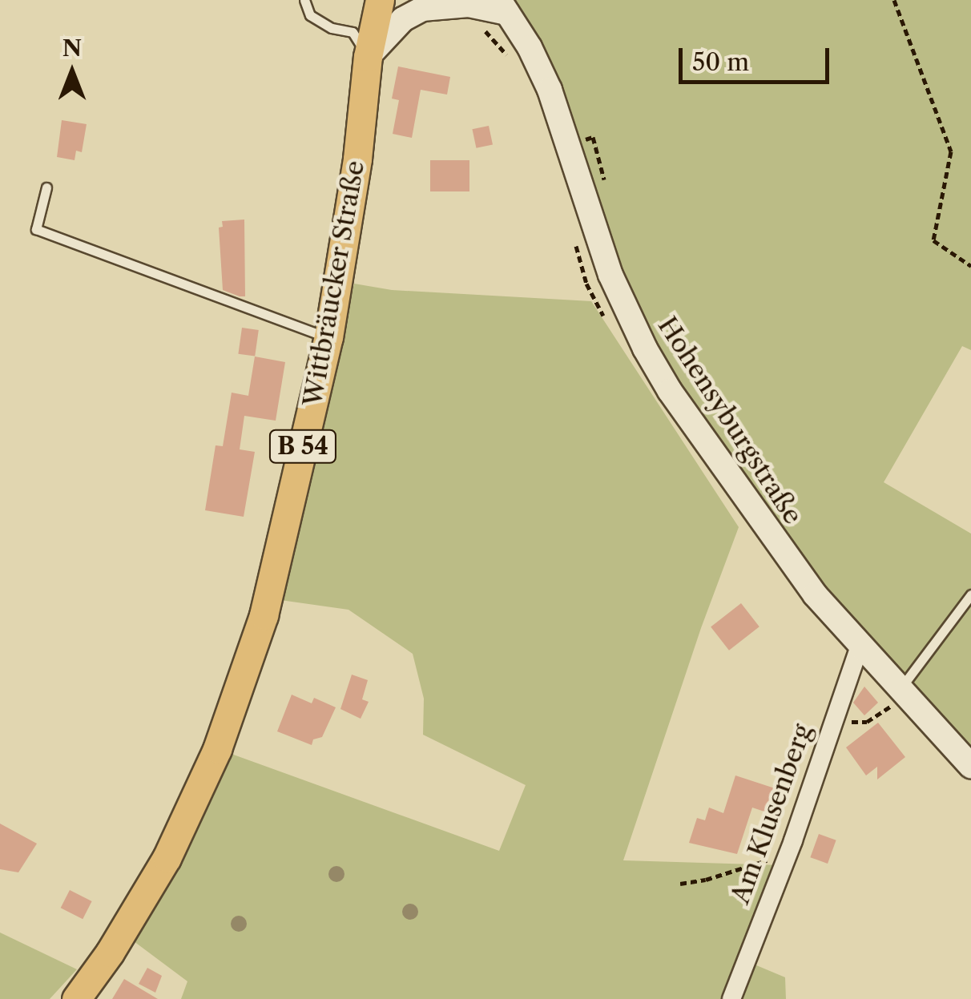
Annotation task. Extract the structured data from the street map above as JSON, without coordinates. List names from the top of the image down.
{
  "streets": {
    "main road": ["Wittbräucker Straße", "Hohensyburgstraße", "B 54"],
    "street": ["Am Klusenberg"]
  },
  "crossings": [
    ["Hohensyburgstraße", "Am Klusenberg"]
  ],
  "scale_bar": "50 m",
  "north": "top"
}
